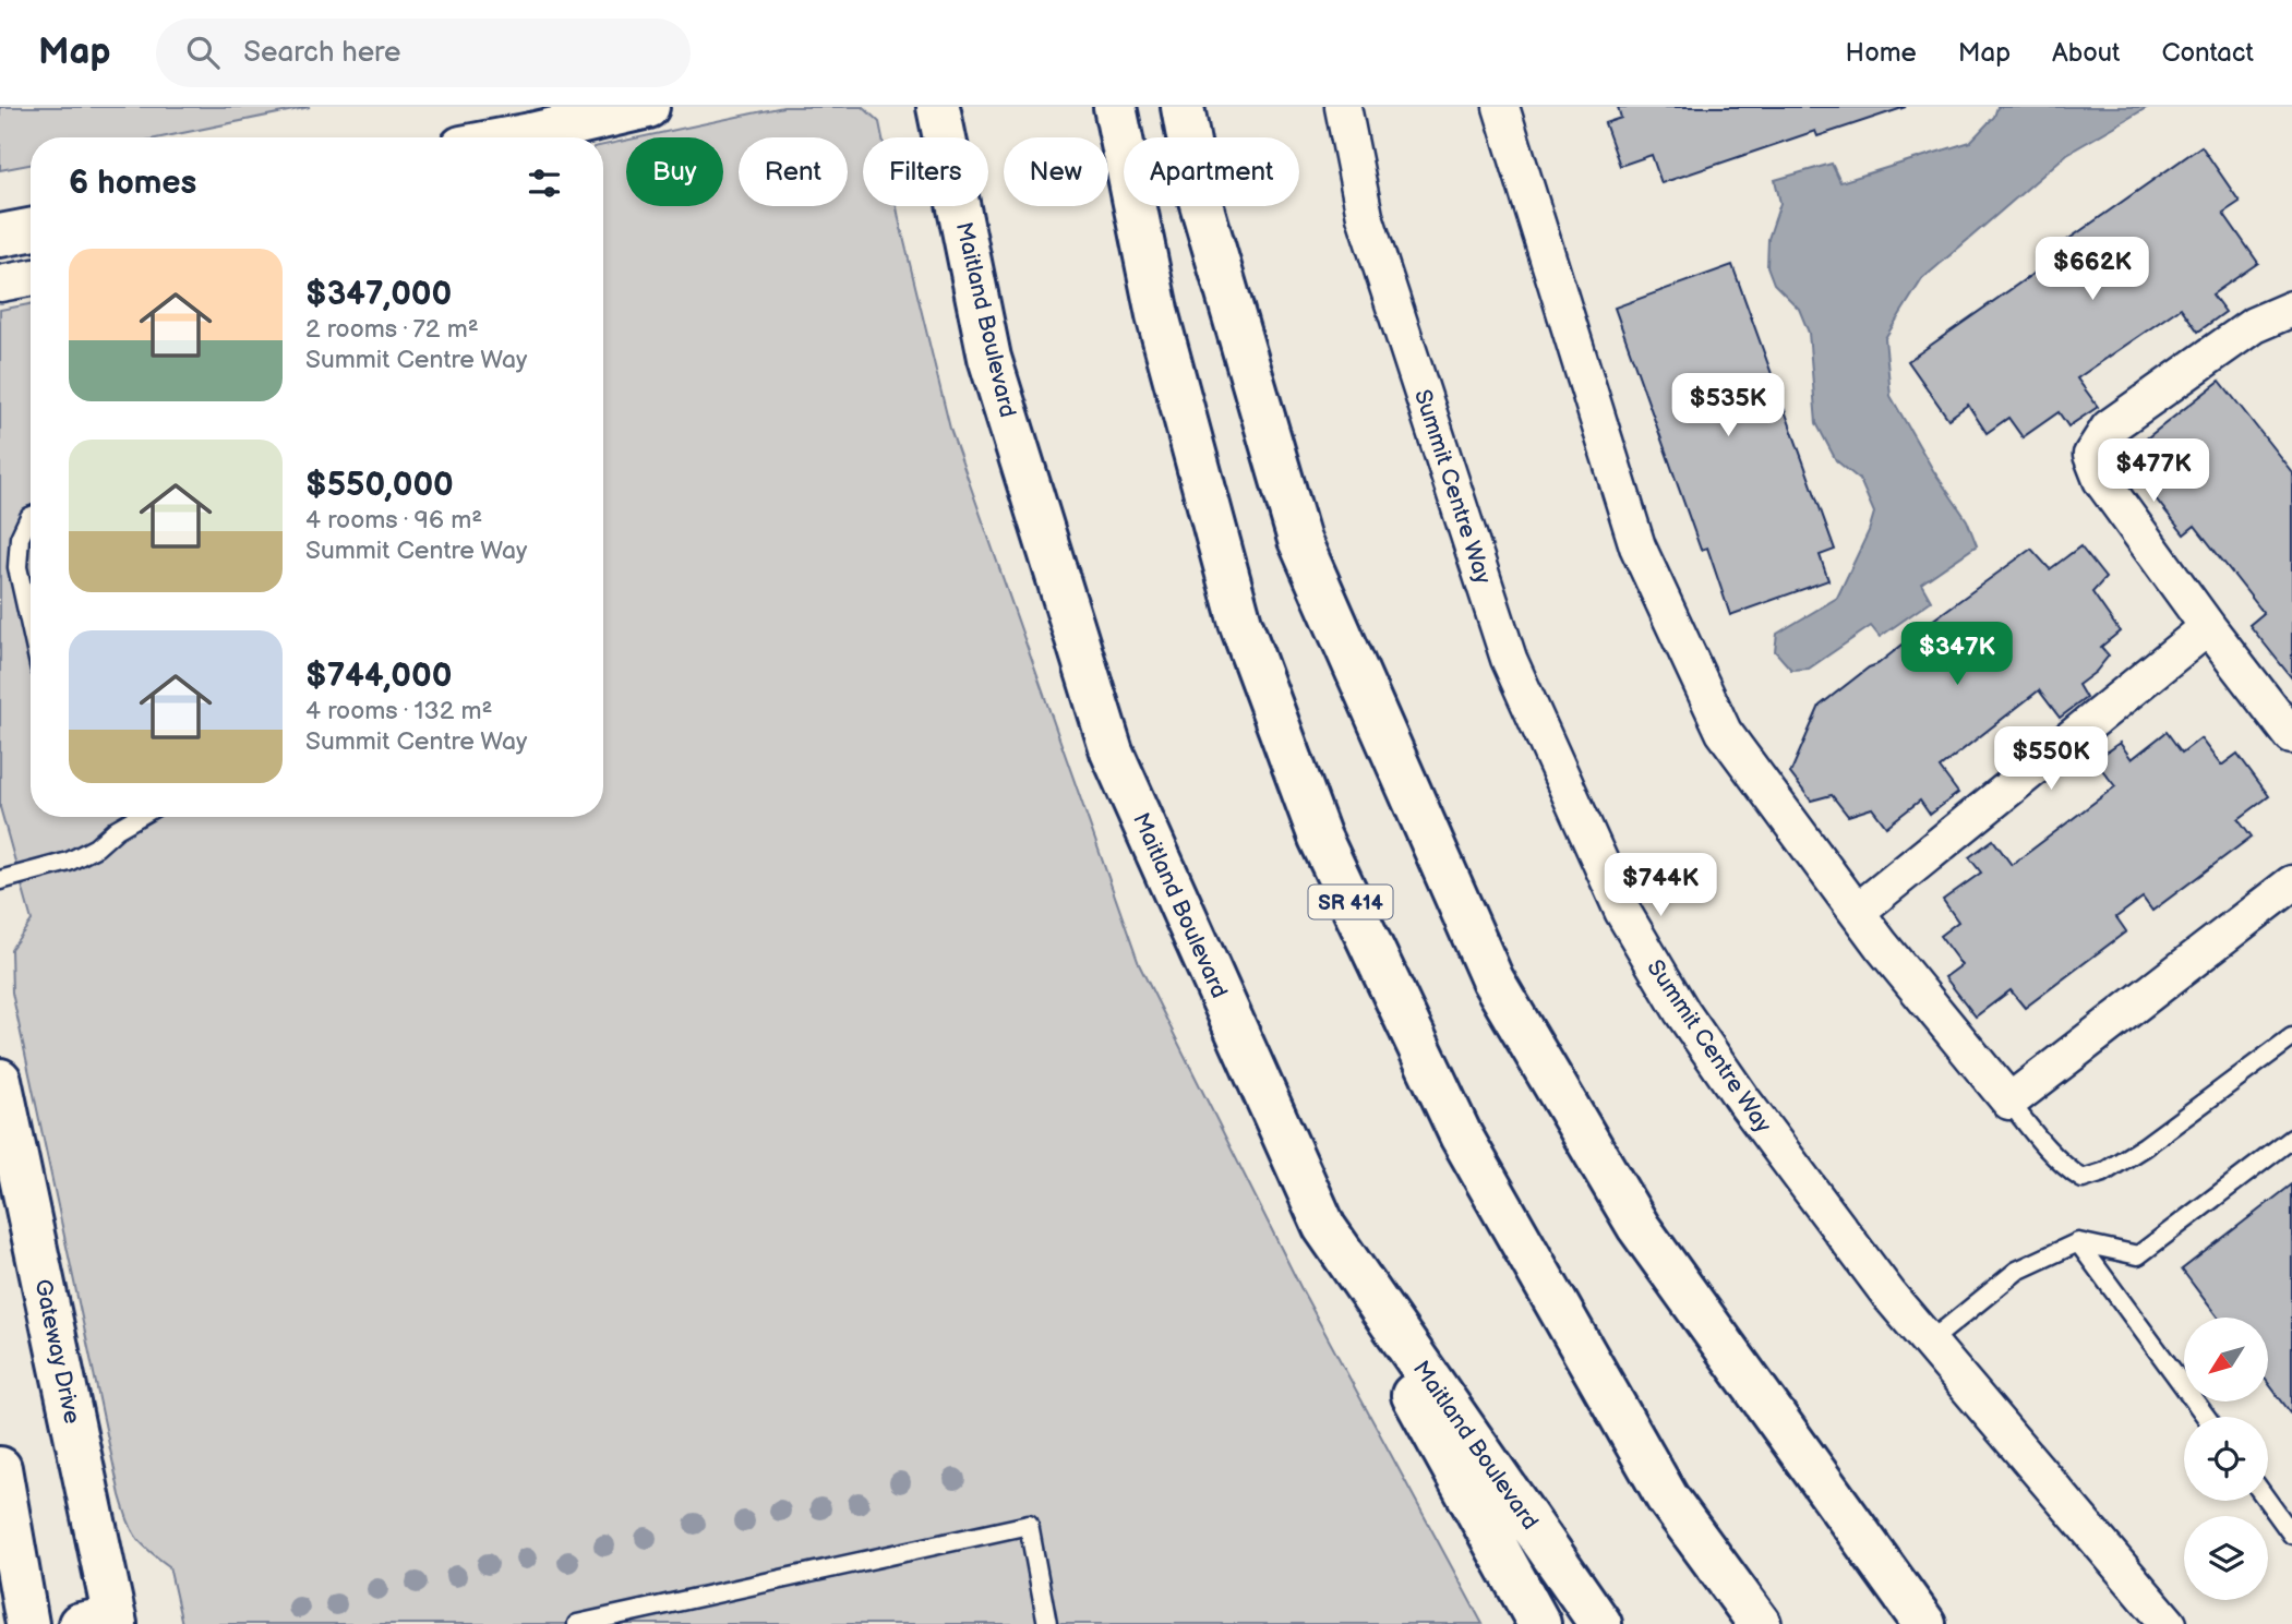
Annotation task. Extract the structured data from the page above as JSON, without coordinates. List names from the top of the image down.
{
  "streets": {
    "main road": ["Maitland Boulevard", "SR 414", "Gateway Drive"],
    "street": ["Summit Centre Way"]
  },
  "north": "bottom left",
  "page": {
    "header": "Map",
    "search": "Search here",
    "nav": [
      "Home",
      "Map",
      "About",
      "Contact"
    ],
    "chip": [
      "Buy",
      "Rent",
      "Filters",
      "New",
      "Apartment"
    ],
    "heading": "6 homes",
    "list": [
      {
        "name": "$347,000",
        "note": "2 rooms · 72 m² · Summit Centre Way"
      },
      {
        "name": "$550,000",
        "note": "4 rooms · 96 m² · Summit Centre Way"
      },
      {
        "name": "$744,000",
        "note": "4 rooms · 132 m² · Summit Centre Way"
      }
    ],
    "price": [
      "$662K",
      "$535K",
      "$477K",
      "$347K",
      "$550K",
      "$744K"
    ]
  }
}
